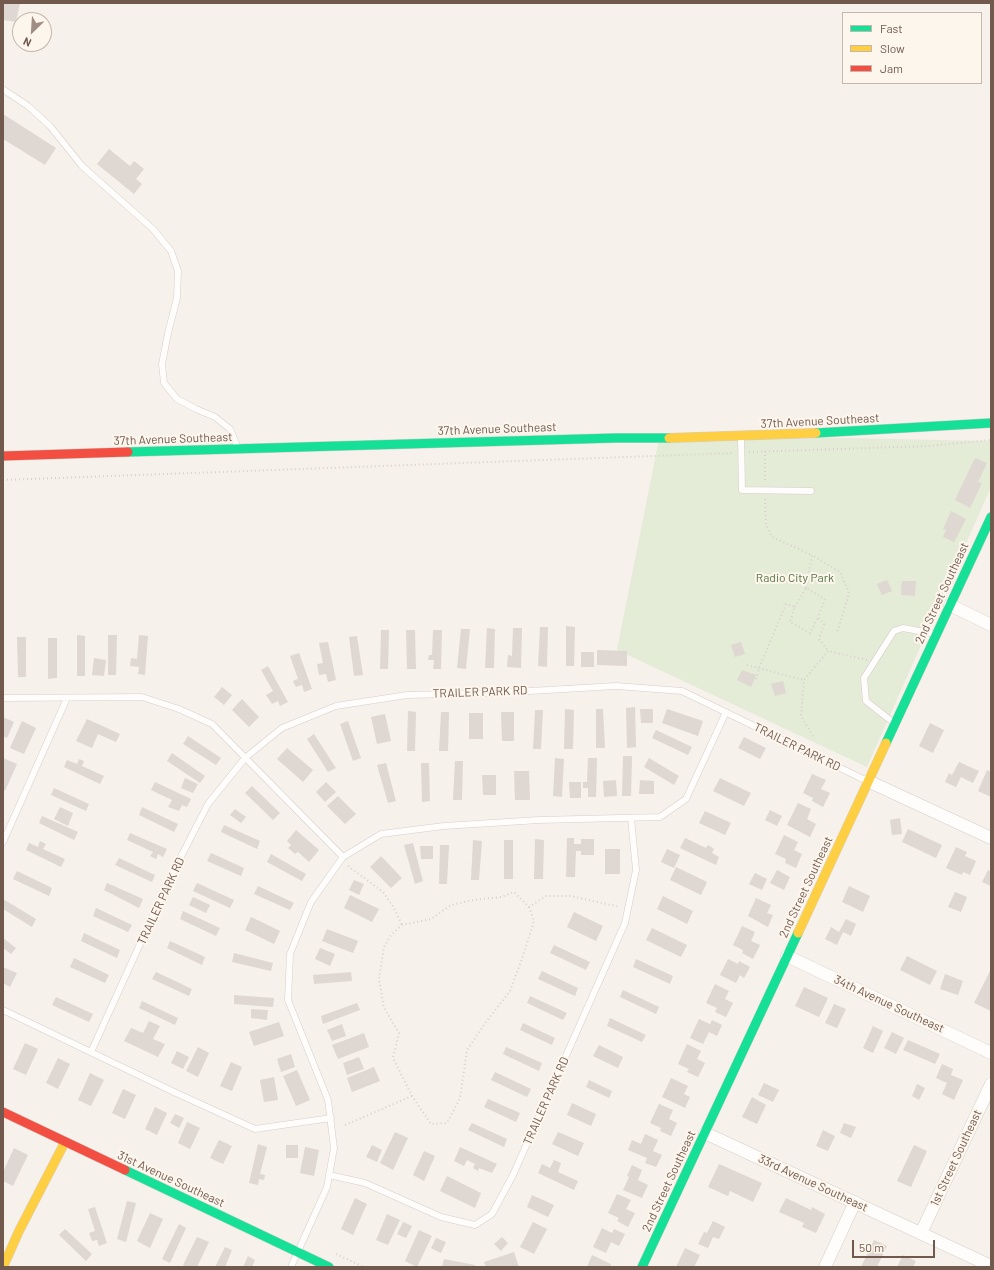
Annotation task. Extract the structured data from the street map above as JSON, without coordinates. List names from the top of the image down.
{
  "streets": {
    "street": [
      "37th Avenue Southeast",
      "2nd Street Southeast",
      "34th Avenue Southeast",
      "1st Street Southeast",
      "31st Avenue Southeast",
      "33rd Avenue Southeast"
    ],
    "lane": ["TRAILER PARK RD"]
  },
  "crossings": [
    ["2nd Street Southeast", "TRAILER PARK RD"],
    ["2nd Street Southeast", "34th Avenue Southeast"],
    ["2nd Street Southeast", "33rd Avenue Southeast"],
    ["1st Street Southeast", "33rd Avenue Southeast"]
  ],
  "parks": ["Radio City Park"],
  "legend": ["Fast", "Slow", "Jam"],
  "scale_bar": "50 m",
  "north": "bottom left"
}
